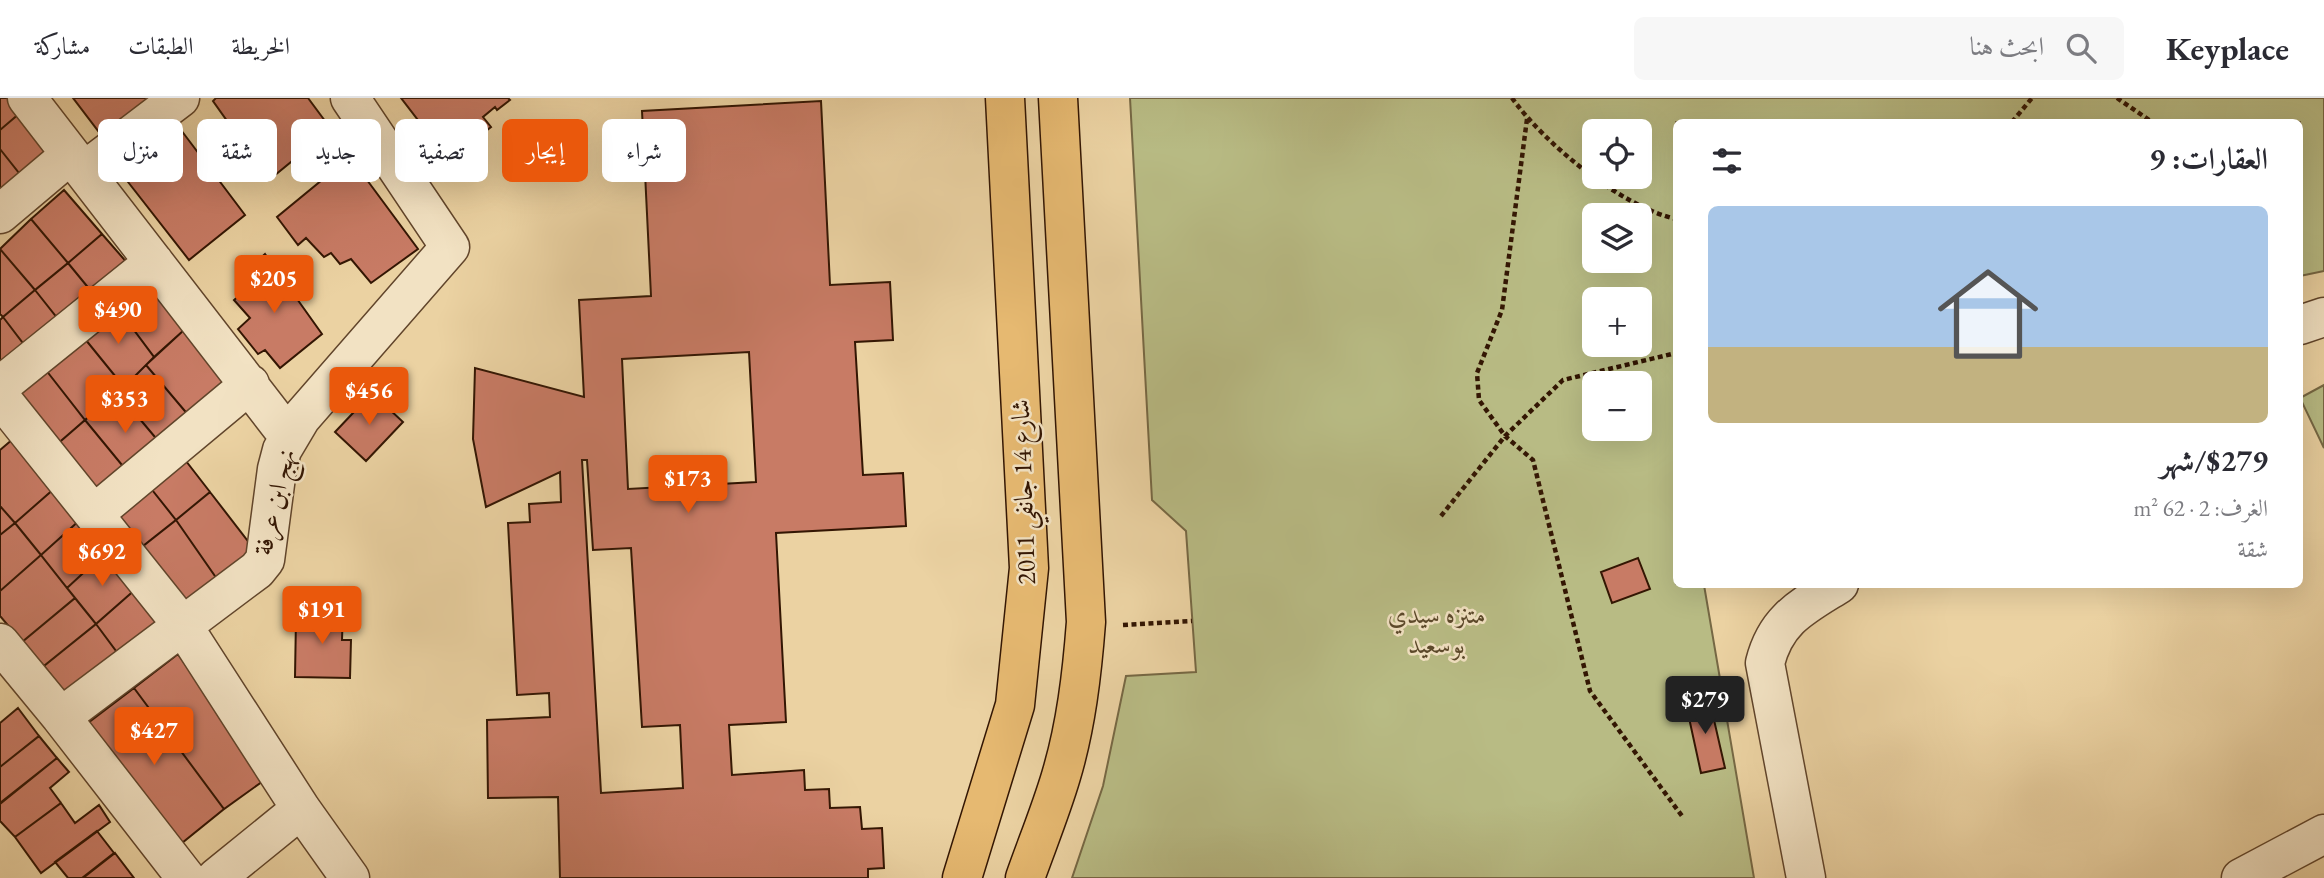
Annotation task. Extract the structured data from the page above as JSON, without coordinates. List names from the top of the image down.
{
  "streets": {
    "main road": ["شارع 14 جانفي 2011"],
    "street": ["نهج ابن عرفة"]
  },
  "parks": ["متنزه سيدي بوسعيد"],
  "page": {
    "header": "Keyplace",
    "search": "ابحث هنا",
    "nav": ["الخريطة", "الطبقات", "مشاركة"],
    "map_buttons": ["+", "−"],
    "chip": [
      "شراء",
      "إيجار",
      "تصفية",
      "جديد",
      "شقة",
      "منزل"
    ],
    "heading": "العقارات: 9",
    "list": [
      {
        "name": "$279/شهر",
        "note": "الغرف: 2 · 62 m² · شقة"
      }
    ],
    "price": [
      "$205",
      "$490",
      "$456",
      "$353",
      "$173",
      "$692",
      "$191",
      "$279",
      "$427"
    ]
  }
}
